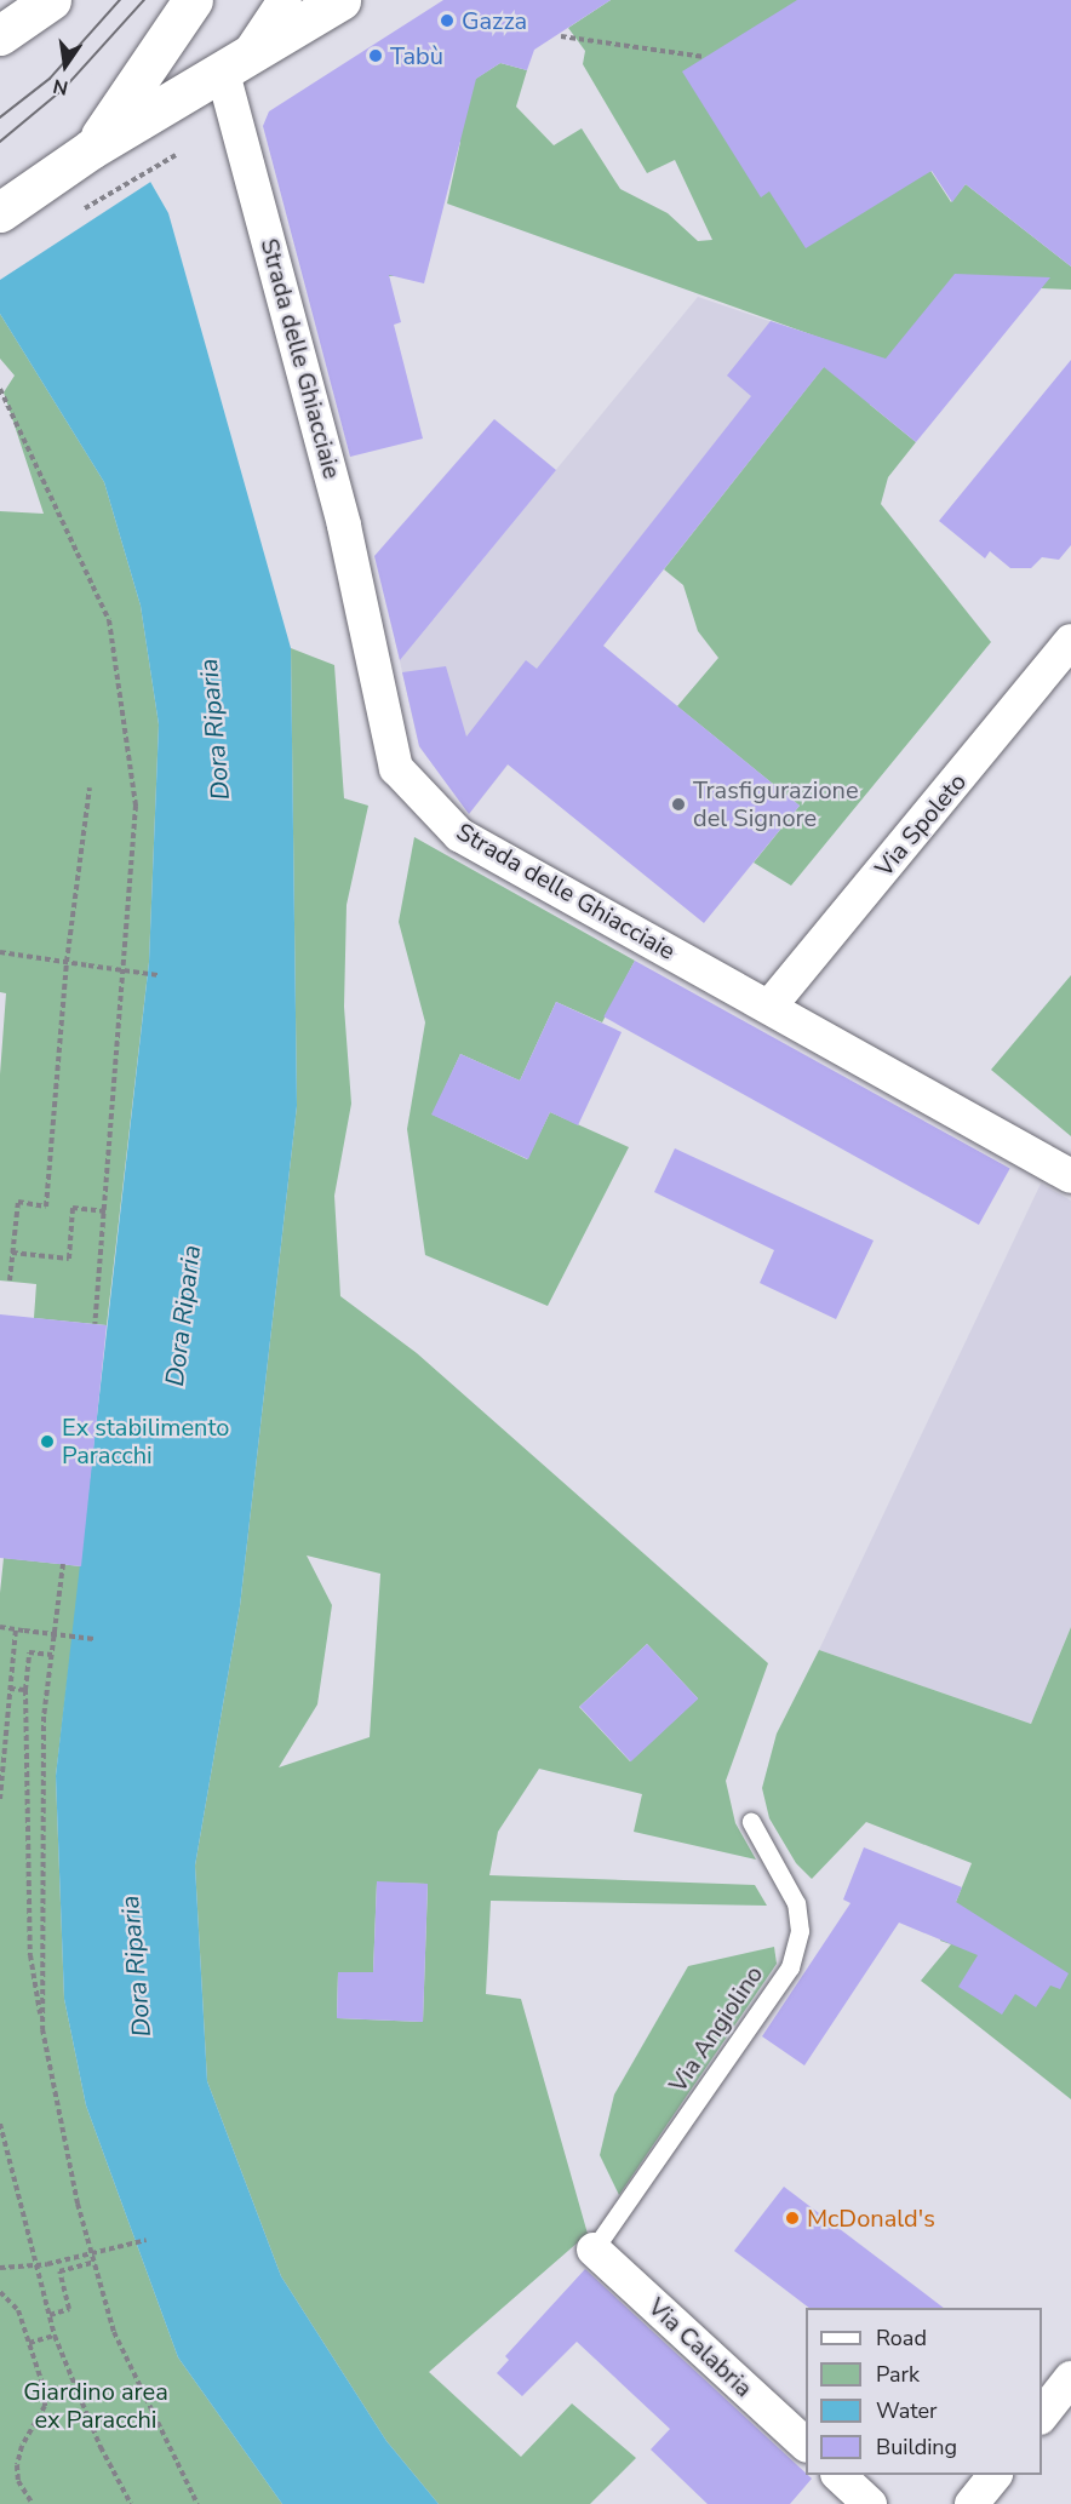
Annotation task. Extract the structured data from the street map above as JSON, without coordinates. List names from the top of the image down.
{
  "streets": {
    "street": ["Strada delle Ghiacciaie", "Via Spoleto", "Via Calabria"],
    "lane": ["Via Angiolino"]
  },
  "crossings": [
    ["Strada delle Ghiacciaie", "Via Spoleto"],
    ["Via Angiolino", "Via Calabria"]
  ],
  "water": ["Dora Riparia"],
  "parks": ["Giardino area ex Paracchi"],
  "places": [
    "Gazza",
    "Tabù",
    "Trasfigurazione del Signore",
    "Ex stabilimento Paracchi",
    "McDonald's"
  ],
  "legend": [
    "Road",
    "Park",
    "Water",
    "Building"
  ],
  "north": "bottom"
}
